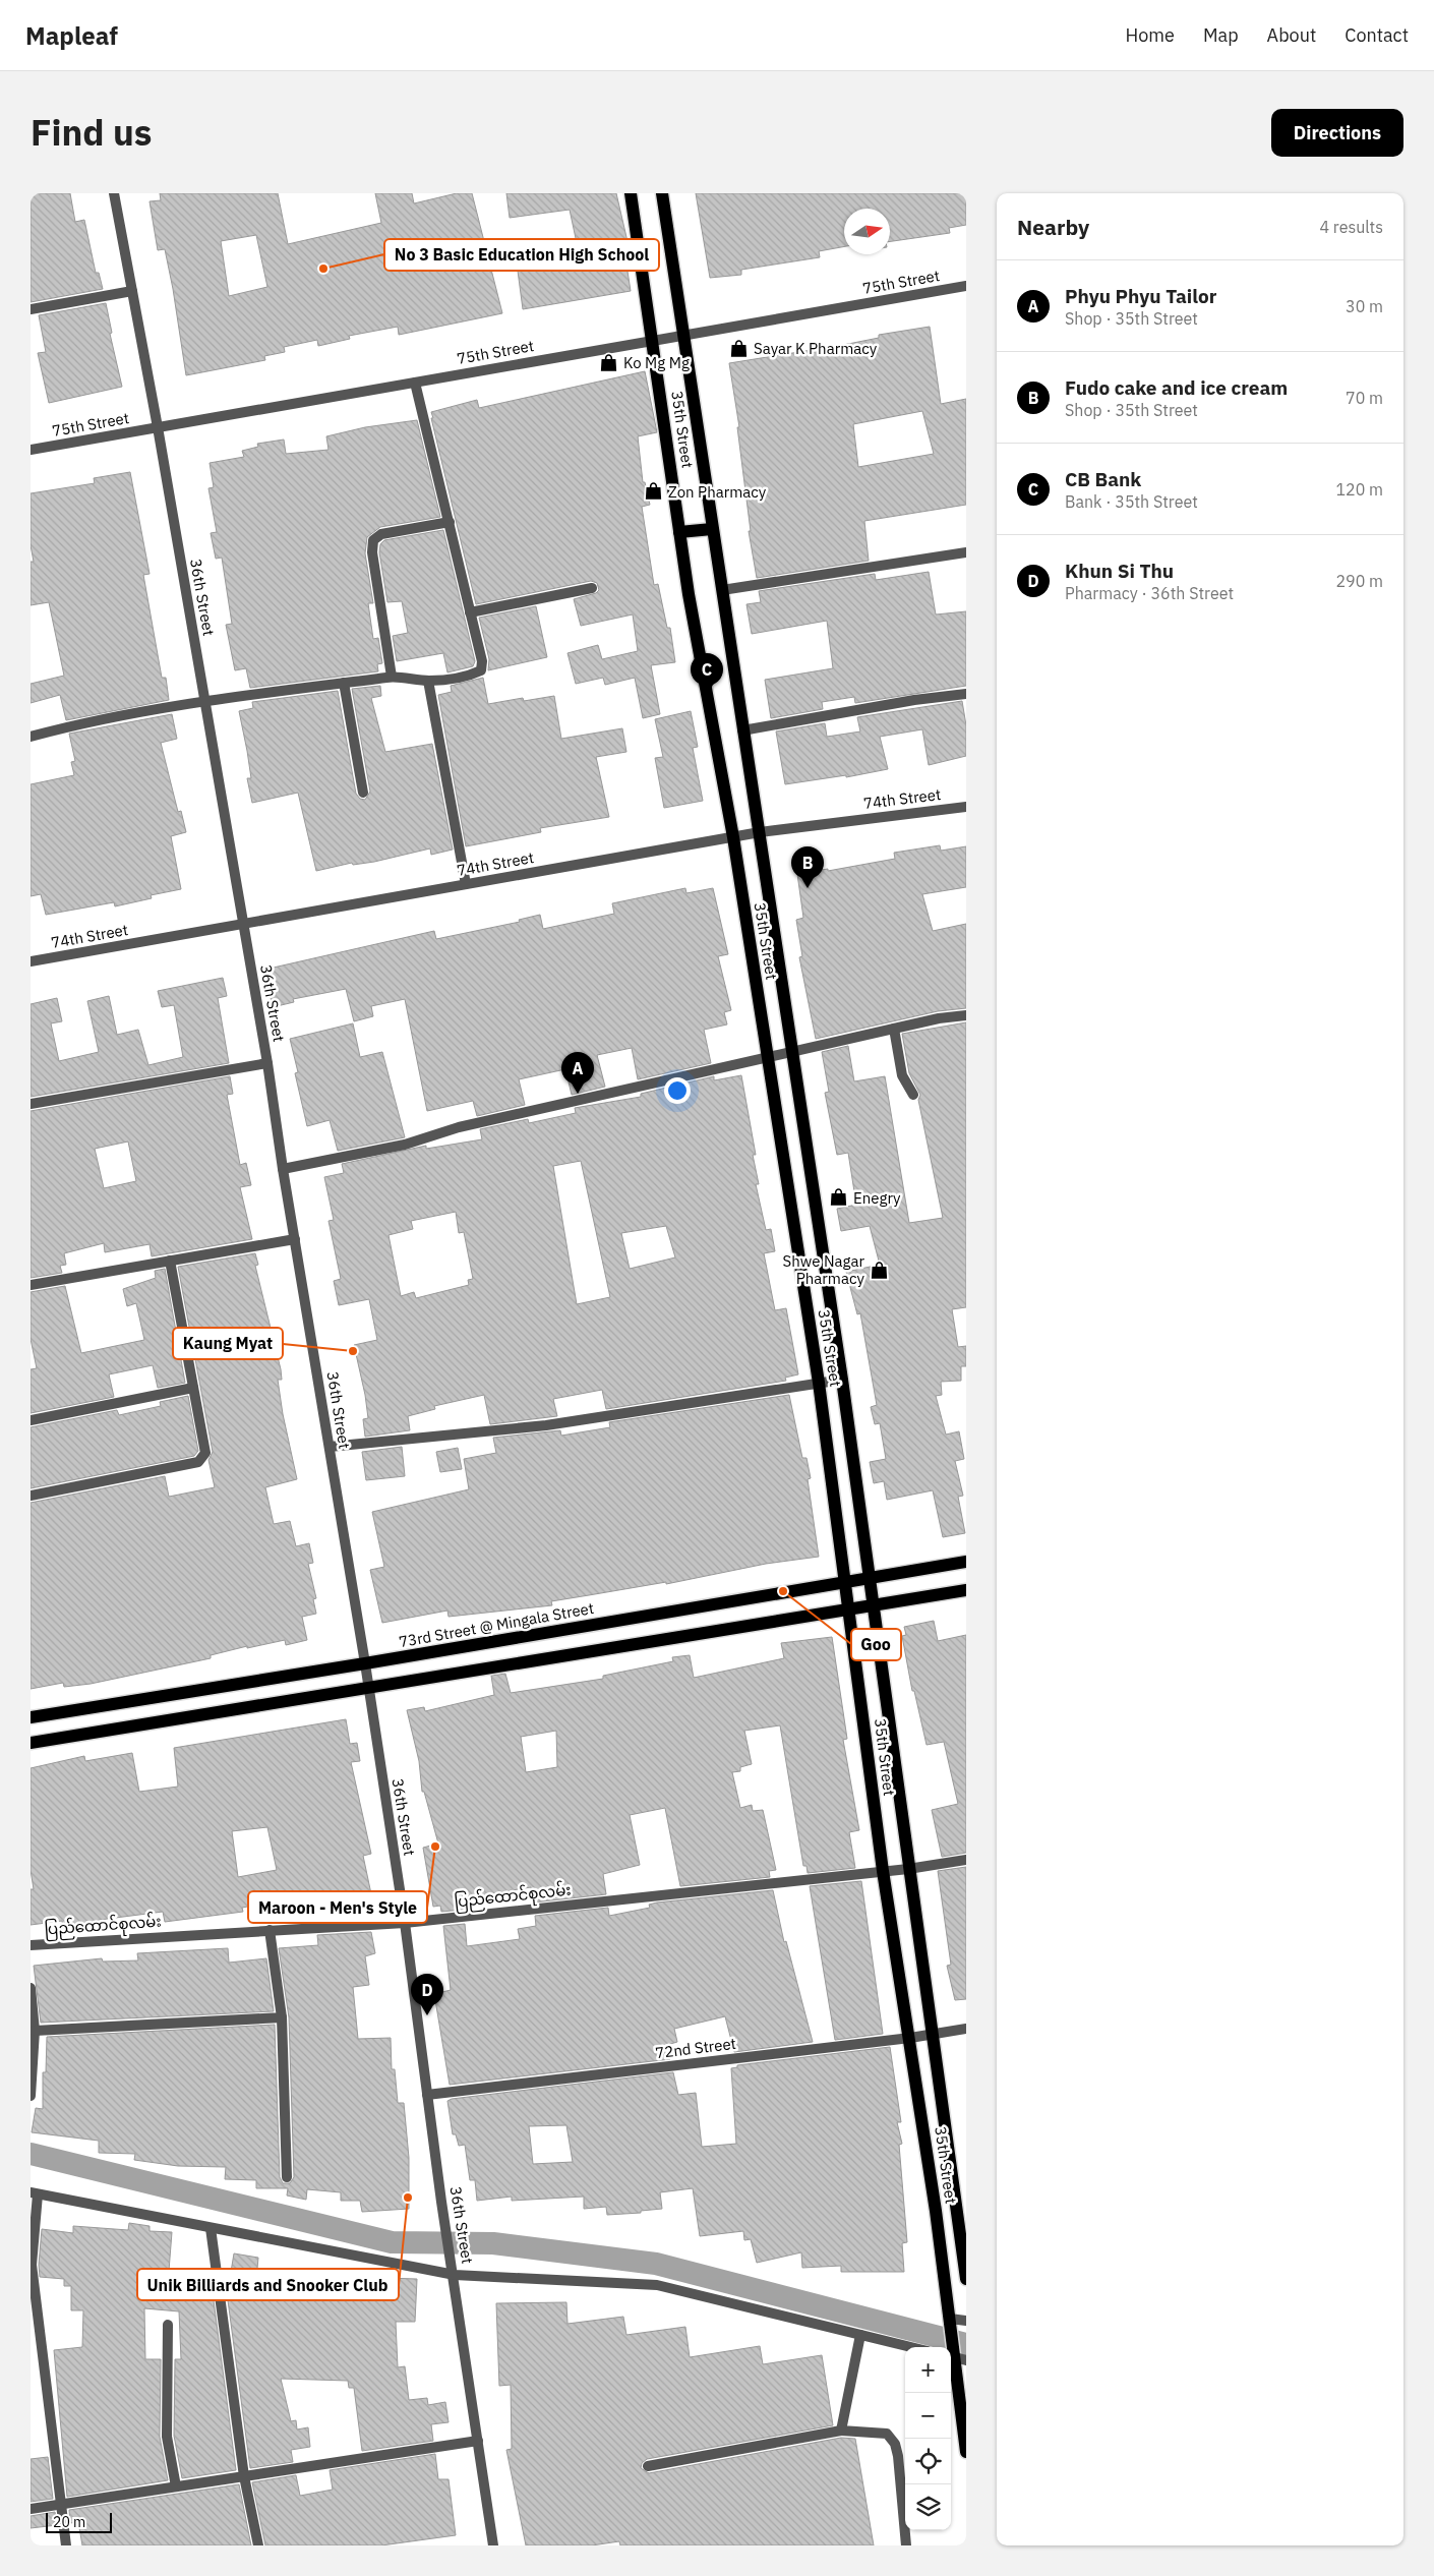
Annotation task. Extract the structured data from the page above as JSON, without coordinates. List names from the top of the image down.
{
  "streets": {
    "main road": ["35th Street", "73rd Street @ Mingala Street"],
    "street": [
      "75th Street",
      "36th Street",
      "74th Street",
      "ပြည်ထောင်စုလမ်း",
      "72nd Street"
    ]
  },
  "crossings": [
    ["75th Street", "35th Street"],
    ["75th Street", "36th Street"],
    ["35th Street", "74th Street"],
    ["35th Street", "73rd Street @ Mingala Street"],
    ["35th Street", "ပြည်ထောင်စုလမ်း"],
    ["35th Street", "72nd Street"],
    ["36th Street", "74th Street"],
    ["36th Street", "73rd Street @ Mingala Street"],
    ["36th Street", "ပြည်ထောင်စုလမ်း"],
    ["36th Street", "72nd Street"]
  ],
  "places": {
    "other": [
      "No 3 Basic Education High School",
      "Kaung Myat",
      "Goo",
      "Maroon - Men's Style",
      "Unik Billiards and Snooker Club"
    ],
    "shop": [
      "Sayar K Pharmacy",
      "Ko Mg Mg",
      "Zon Pharmacy",
      "Enegry",
      "Shwe Nagar Pharmacy"
    ]
  },
  "scale_bar": "20 m",
  "north": "right",
  "page": {
    "header": "Mapleaf",
    "nav": [
      "Home",
      "Map",
      "About",
      "Contact"
    ],
    "title": "Find us",
    "buttons": "Directions",
    "heading": ["Nearby", "4 results"],
    "list": [
      {
        "mark": "A",
        "name": "Phyu Phyu Tailor",
        "note": "Shop · 35th Street",
        "value": "30 m"
      },
      {
        "mark": "B",
        "name": "Fudo cake and ice cream",
        "note": "Shop · 35th Street",
        "value": "70 m"
      },
      {
        "mark": "C",
        "name": "CB Bank",
        "note": "Bank · 35th Street",
        "value": "120 m"
      },
      {
        "mark": "D",
        "name": "Khun Si Thu",
        "note": "Pharmacy · 36th Street",
        "value": "290 m"
      }
    ],
    "pins": [
      "C",
      "B",
      "A",
      "D"
    ],
    "map_buttons": ["+", "−"],
    "scale": "20 m"
  }
}
